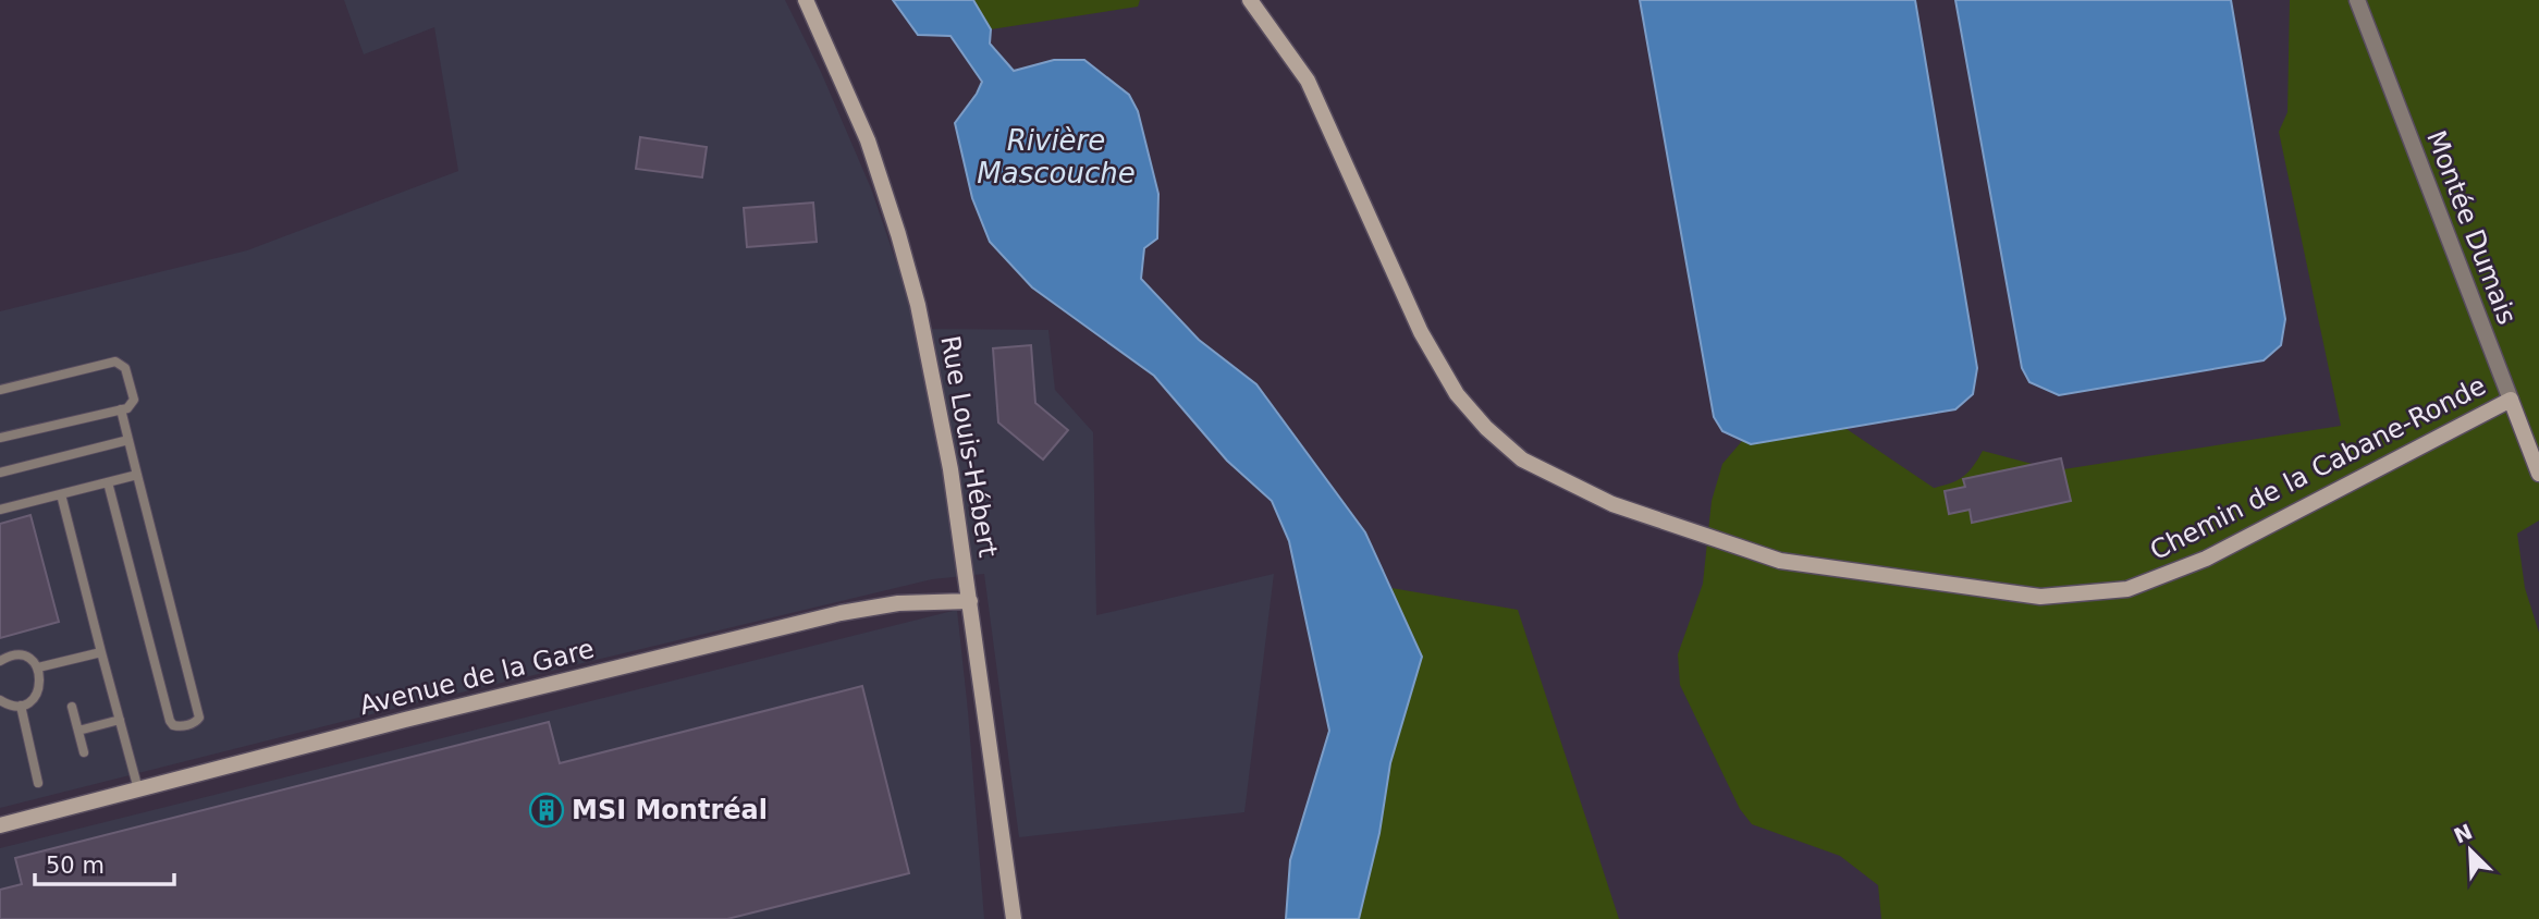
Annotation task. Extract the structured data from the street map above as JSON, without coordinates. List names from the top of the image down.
{
  "streets": {
    "street": [
      "Montée Dumais",
      "Rue Louis-Hébert",
      "Chemin de la Cabane-Ronde",
      "Avenue de la Gare"
    ]
  },
  "crossings": [
    ["Montée Dumais", "Chemin de la Cabane-Ronde"],
    ["Rue Louis-Hébert", "Avenue de la Gare"]
  ],
  "water": ["Rivière Mascouche"],
  "places": {
    "building": ["MSI Montréal"]
  },
  "scale_bar": "50 m",
  "north": "top left"
}
